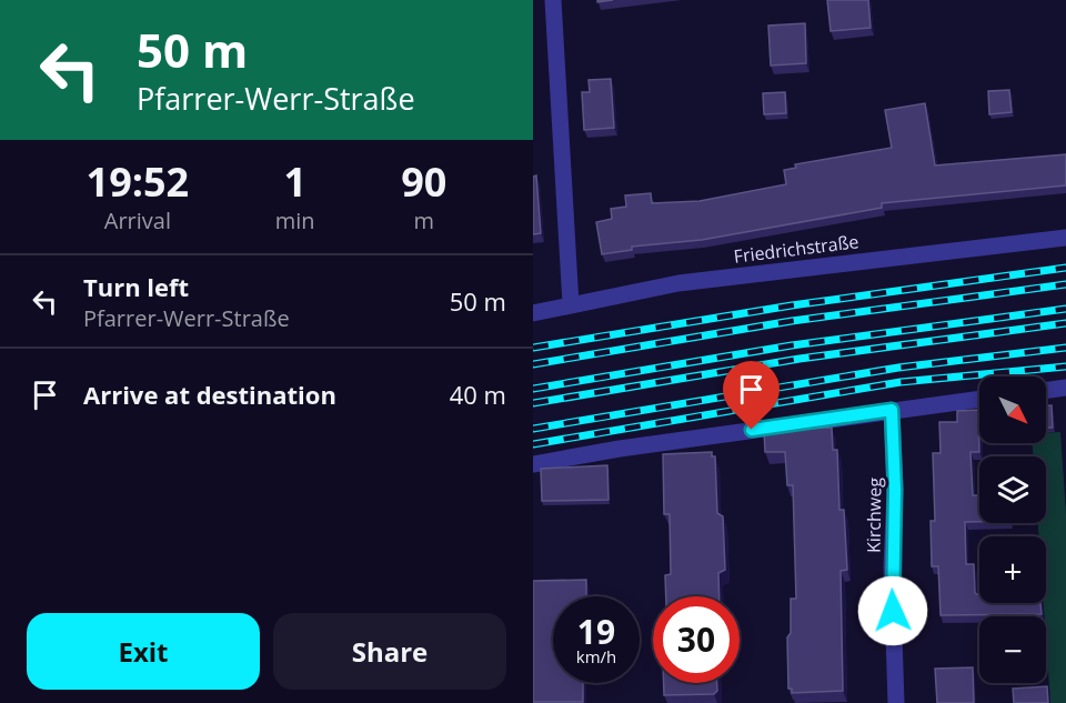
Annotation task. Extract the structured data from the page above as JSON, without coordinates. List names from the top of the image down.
{
  "streets": {
    "street": ["Friedrichstraße", "Kirchweg"]
  },
  "north": "bottom right",
  "page": {
    "turn": ["50 m", "Pfarrer-Werr-Straße"],
    "eta": [
      "19:52",
      "Arrival",
      "1",
      "min",
      "90",
      "m"
    ],
    "list": [
      {
        "name": "Turn left",
        "note": "Pfarrer-Werr-Straße",
        "value": "50 m"
      },
      {
        "name": "Arrive at destination",
        "value": "40 m"
      }
    ],
    "map_buttons": ["+", "−"],
    "speed": "19 km/h",
    "limit": "30",
    "buttons": ["Exit", "Share"]
  }
}
